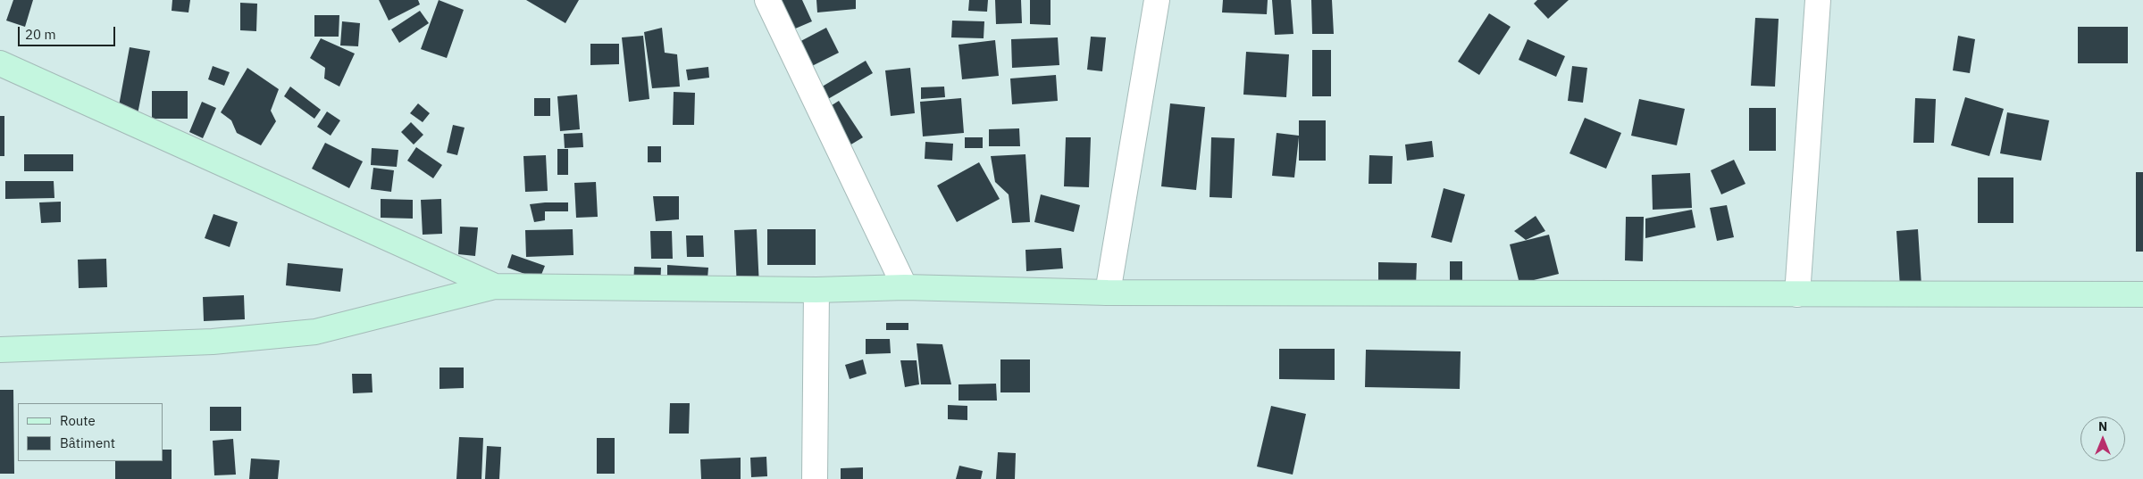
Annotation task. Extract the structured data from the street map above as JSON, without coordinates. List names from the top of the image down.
{
  "legend": ["Route", "Bâtiment"],
  "scale_bar": "20 m",
  "north": "top"
}
